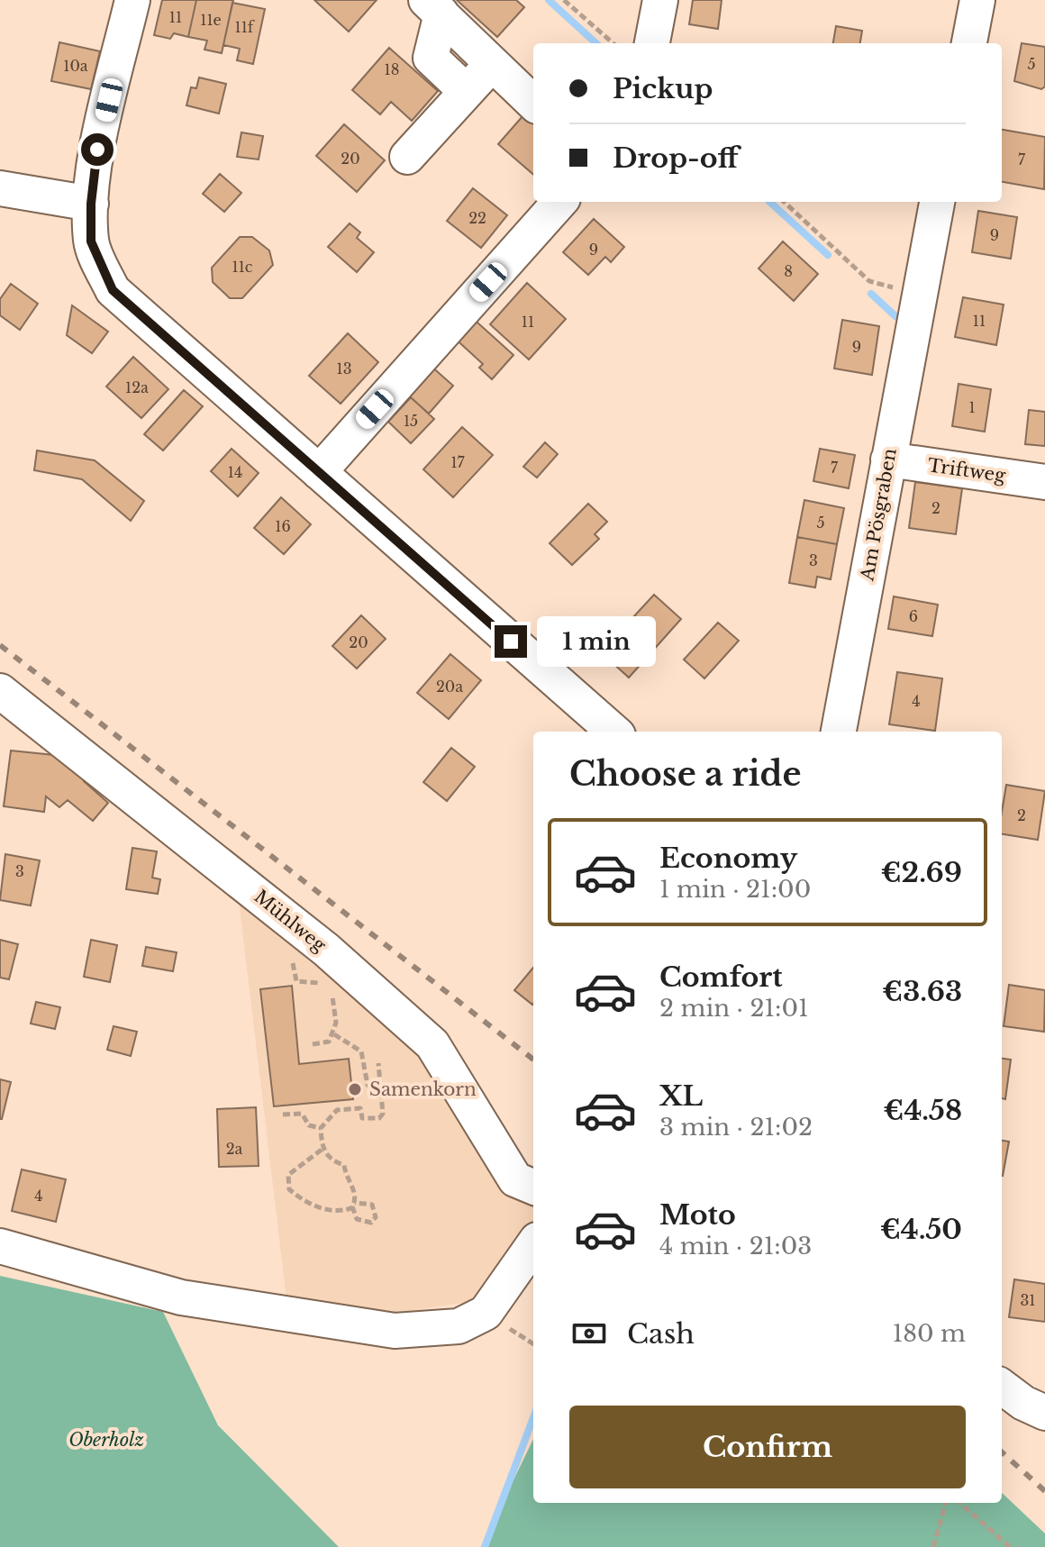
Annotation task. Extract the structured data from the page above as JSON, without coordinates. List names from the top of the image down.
{
  "streets": {
    "street": ["Triftweg", "Am Pösgraben", "Mühlweg"]
  },
  "crossings": [
    ["Triftweg", "Am Pösgraben"]
  ],
  "parks": ["Oberholz"],
  "places": ["Samenkorn"],
  "house_numbers": [
    "11",
    "11e",
    "11f",
    "5",
    "10a",
    "18",
    "20",
    "7",
    "22",
    "9",
    "9",
    "11c",
    "8",
    "11",
    "11",
    "9",
    "13",
    "12a",
    "1",
    "15",
    "17",
    "7",
    "14",
    "2",
    "5",
    "16",
    "3",
    "6",
    "20",
    "20a",
    "4",
    "2",
    "3",
    "2a",
    "4",
    "31"
  ],
  "page": {
    "banner": ["Pickup", "Drop-off"],
    "bubble": "1 min",
    "heading": "Choose a ride",
    "list": [
      {
        "name": "Economy",
        "note": "1 min · 21:00",
        "value": "€2.69"
      },
      {
        "name": "Comfort",
        "note": "2 min · 21:01",
        "value": "€3.63"
      },
      {
        "name": "XL",
        "note": "3 min · 21:02",
        "value": "€4.58"
      },
      {
        "name": "Moto",
        "note": "4 min · 21:03",
        "value": "€4.50"
      }
    ],
    "pay": ["Cash", "180 m"],
    "buttons": "Confirm"
  }
}
